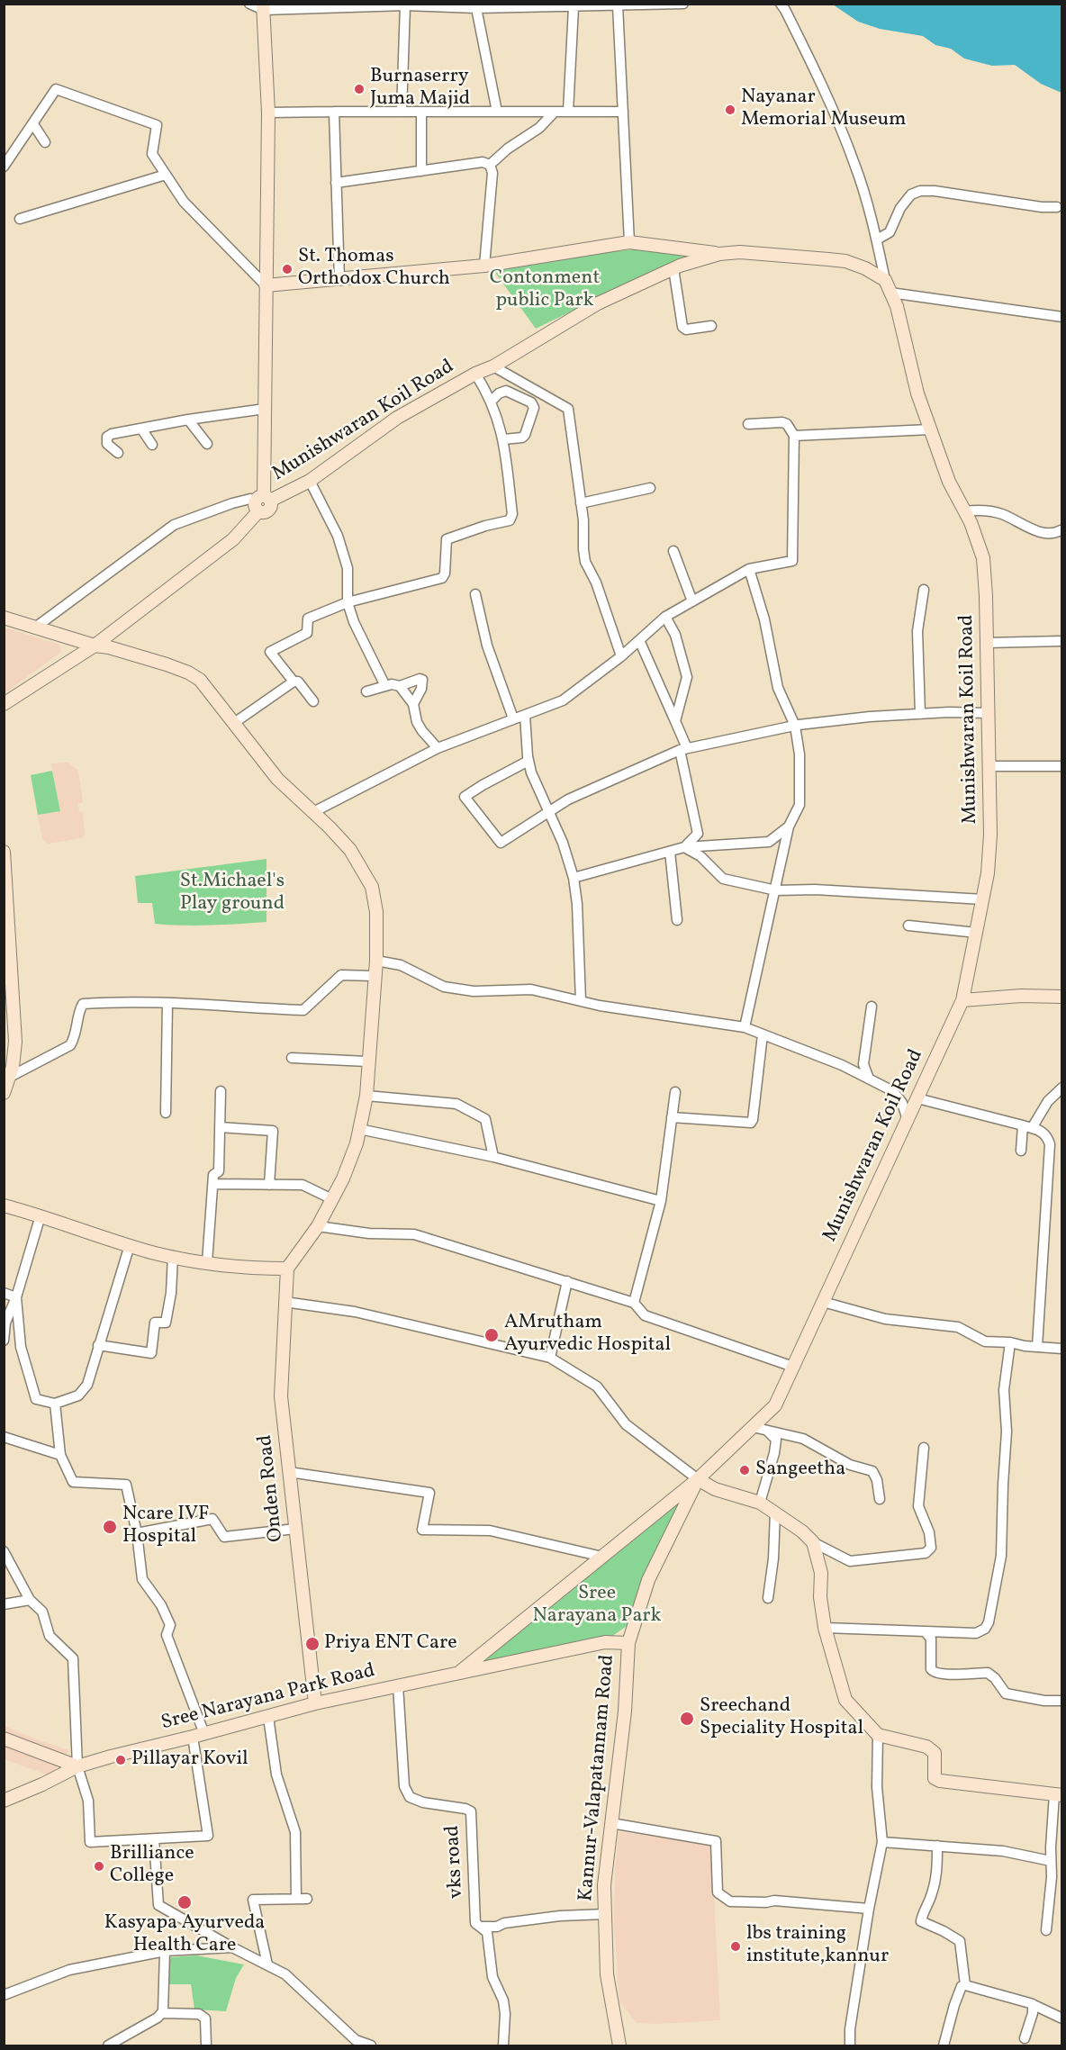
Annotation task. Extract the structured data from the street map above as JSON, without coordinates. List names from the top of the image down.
{
  "streets": {
    "main road": [
      "Munishwaran Koil Road",
      "Onden Road",
      "Sree Narayana Park Road",
      "Kannur-Valapatannam Road"
    ],
    "street": ["vks road"]
  },
  "crossings": [
    ["Munishwaran Koil Road", "Sree Narayana Park Road"],
    ["Munishwaran Koil Road", "Kannur-Valapatannam Road"],
    ["Onden Road", "Sree Narayana Park Road"],
    ["Sree Narayana Park Road", "Kannur-Valapatannam Road"],
    ["Sree Narayana Park Road", "vks road"]
  ],
  "parks": ["Contonment public Park", "St.Michael's Play ground", "Sree Narayana Park"],
  "places": [
    "Burnaserry Juma Majid",
    "Nayanar Memorial Museum",
    "St. Thomas Orthodox Church",
    "AMrutham Ayurvedic Hospital",
    "Sangeetha",
    "Ncare IVF Hospital",
    "Priya ENT Care",
    "Sreechand Speciality Hospital",
    "Pillayar Kovil",
    "Brilliance College",
    "Kasyapa Ayurveda Health Care",
    "lbs training institute,kannur"
  ]
}
